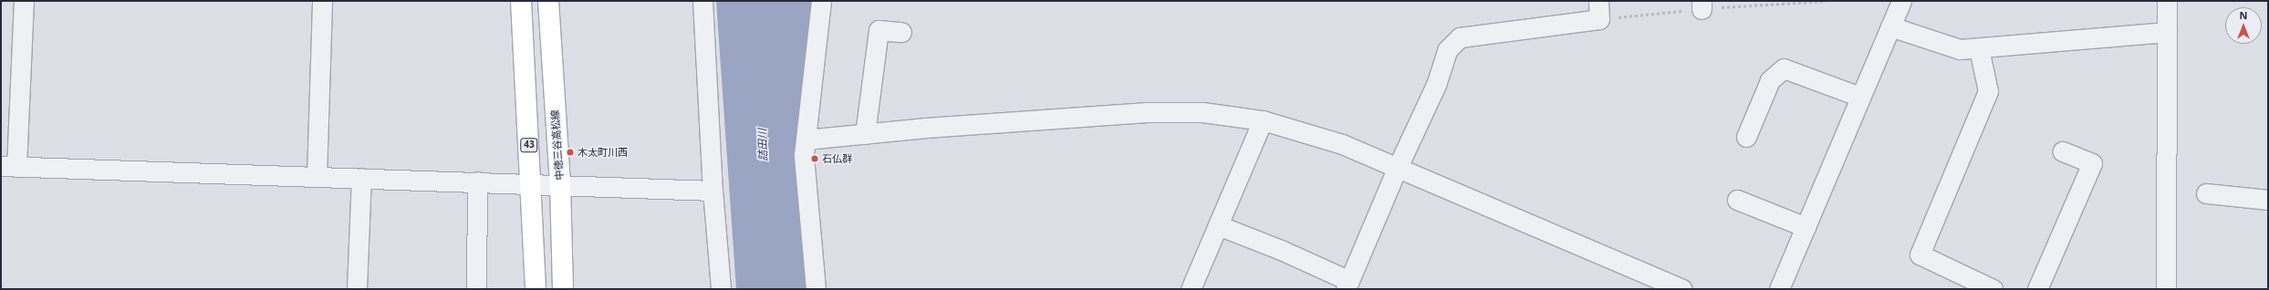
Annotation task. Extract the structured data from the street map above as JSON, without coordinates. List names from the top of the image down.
{
  "streets": {
    "main road": ["43", "中徳三谷高松線"]
  },
  "water": ["詰田川"],
  "places": ["木太町川西", "石仏群"],
  "north": "top"
}
